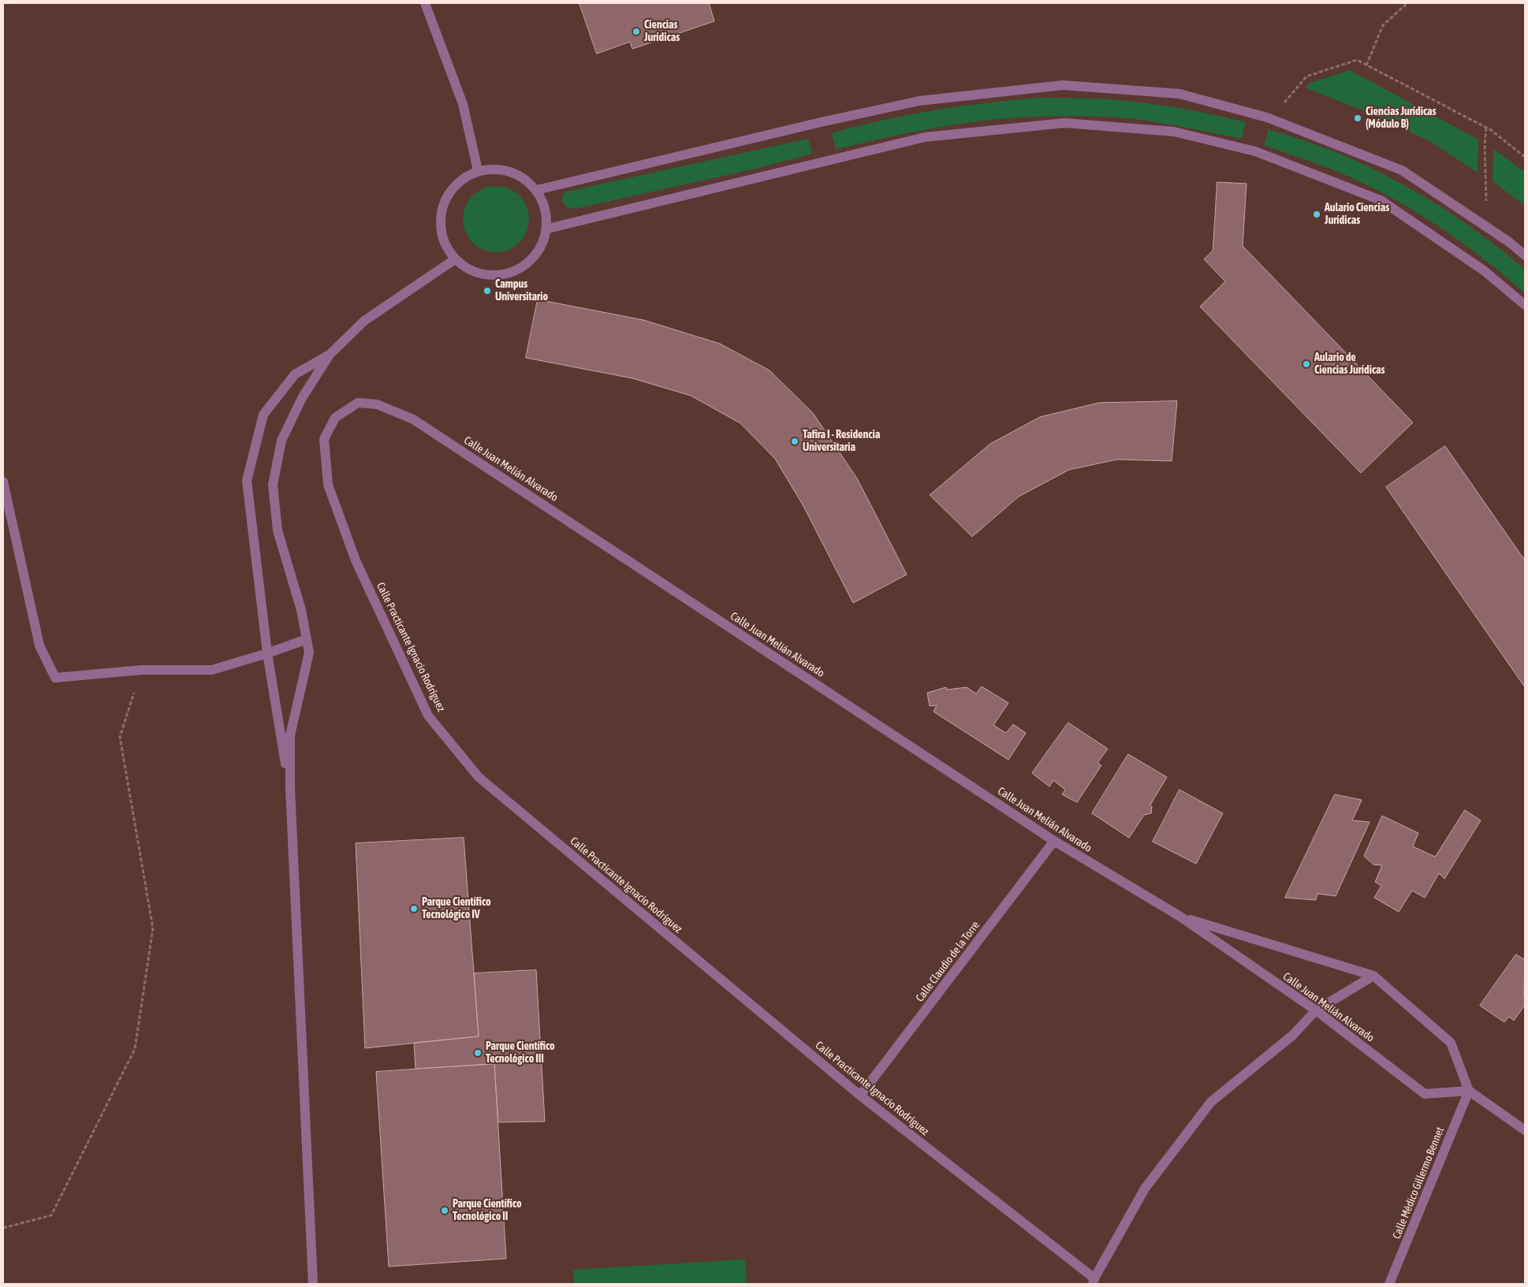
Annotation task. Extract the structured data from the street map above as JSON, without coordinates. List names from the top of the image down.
{
  "streets": {
    "street": [
      "Calle Juan Melián Alvarado",
      "Calle Practicante Ignacio Rodríguez",
      "Calle Claudio de la Torre",
      "Calle Médico Gillermo Bennet"
    ]
  },
  "crossings": [
    ["Calle Juan Melián Alvarado", "Calle Practicante Ignacio Rodríguez"],
    ["Calle Juan Melián Alvarado", "Calle Claudio de la Torre"],
    ["Calle Juan Melián Alvarado", "Calle Médico Gillermo Bennet"],
    ["Calle Practicante Ignacio Rodríguez", "Calle Claudio de la Torre"]
  ],
  "places": [
    "Ciencias Jurídicas",
    "Ciencias Jurídicas (Módulo B)",
    "Aulario Ciencias Jurídicas",
    "Campus Universitario",
    "Aulario de Ciencias Jurídicas",
    "Tafira I - Residencia Universitaria",
    "Parque Científico Tecnológico IV",
    "Parque Científico Tecnológico III",
    "Parque Científico Tecnológico II"
  ]
}
